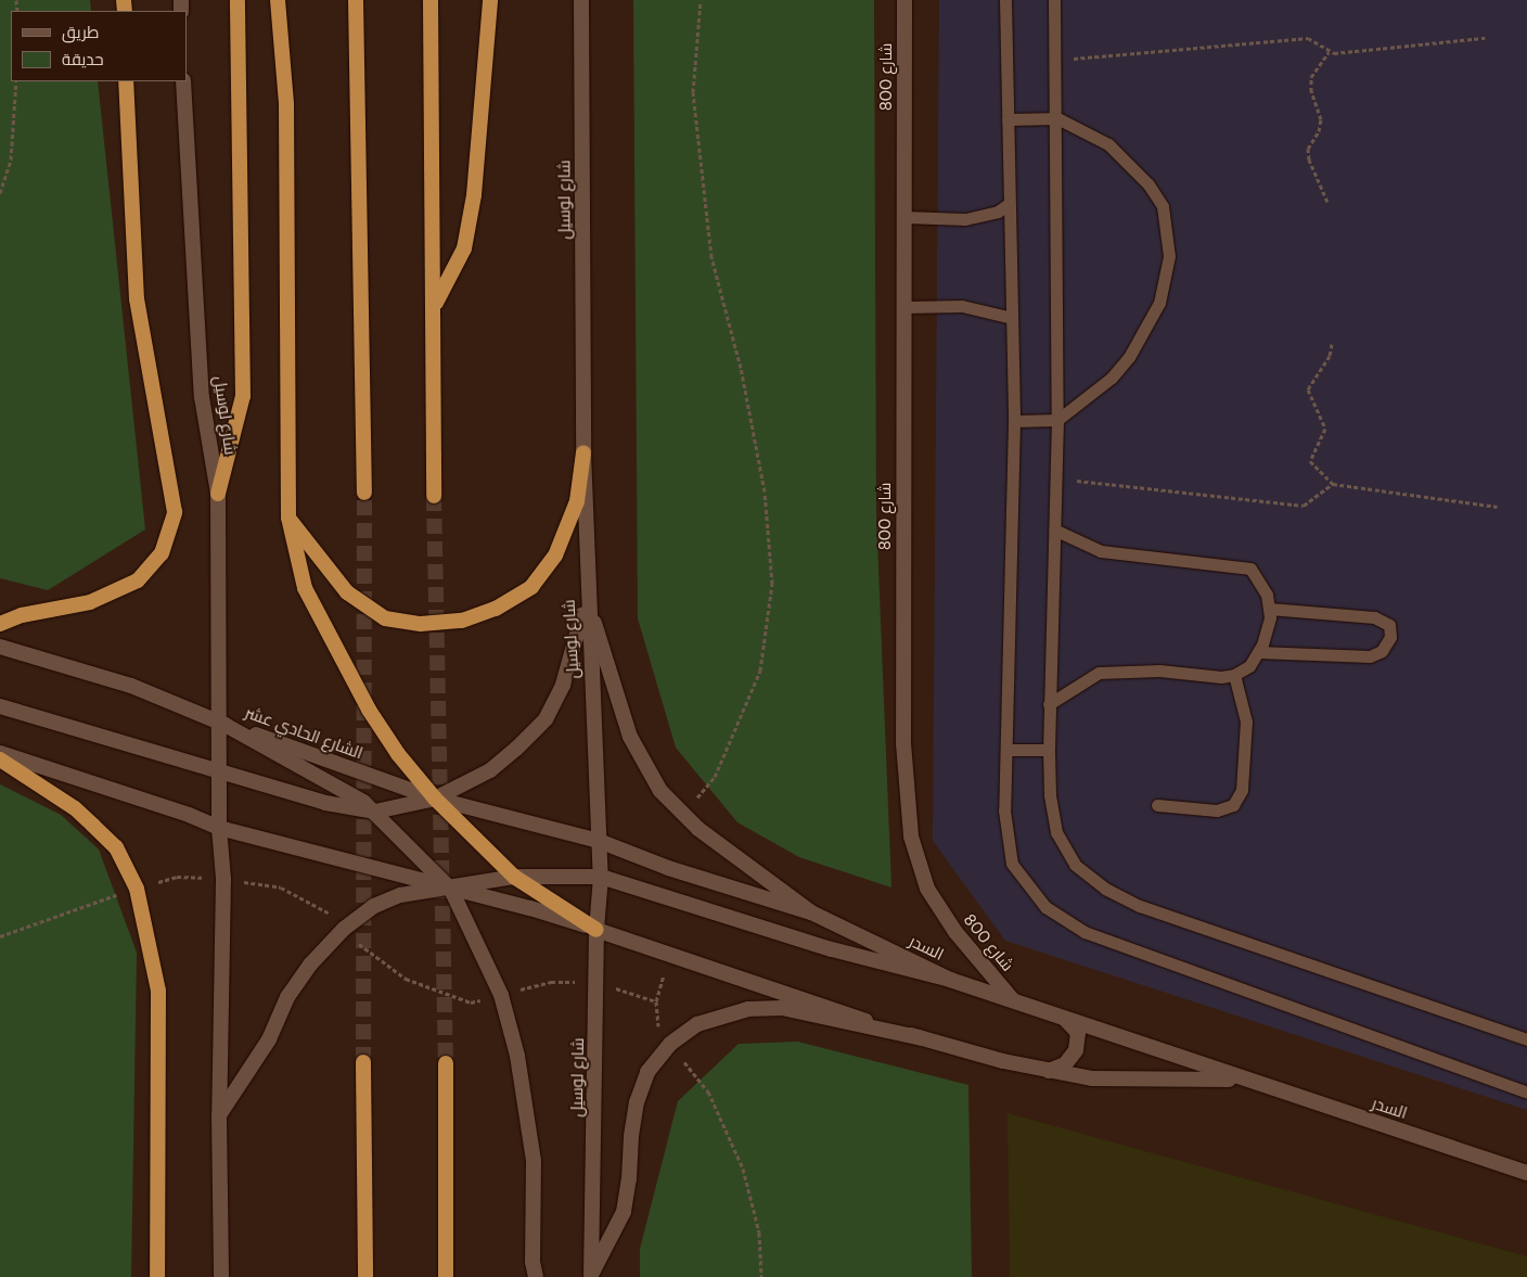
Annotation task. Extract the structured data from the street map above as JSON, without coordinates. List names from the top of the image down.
{
  "streets": {
    "street": [
      "شارع 800",
      "شارع لوسيل",
      "الشارع الحادي عشر",
      "السدر"
    ]
  },
  "crossings": [
    ["شارع 800", "السدر"],
    ["شارع لوسيل", "الشارع الحادي عشر"],
    ["شارع لوسيل", "السدر"],
    ["الشارع الحادي عشر", "السدر"]
  ],
  "legend": ["طريق", "حديقة"]
}
